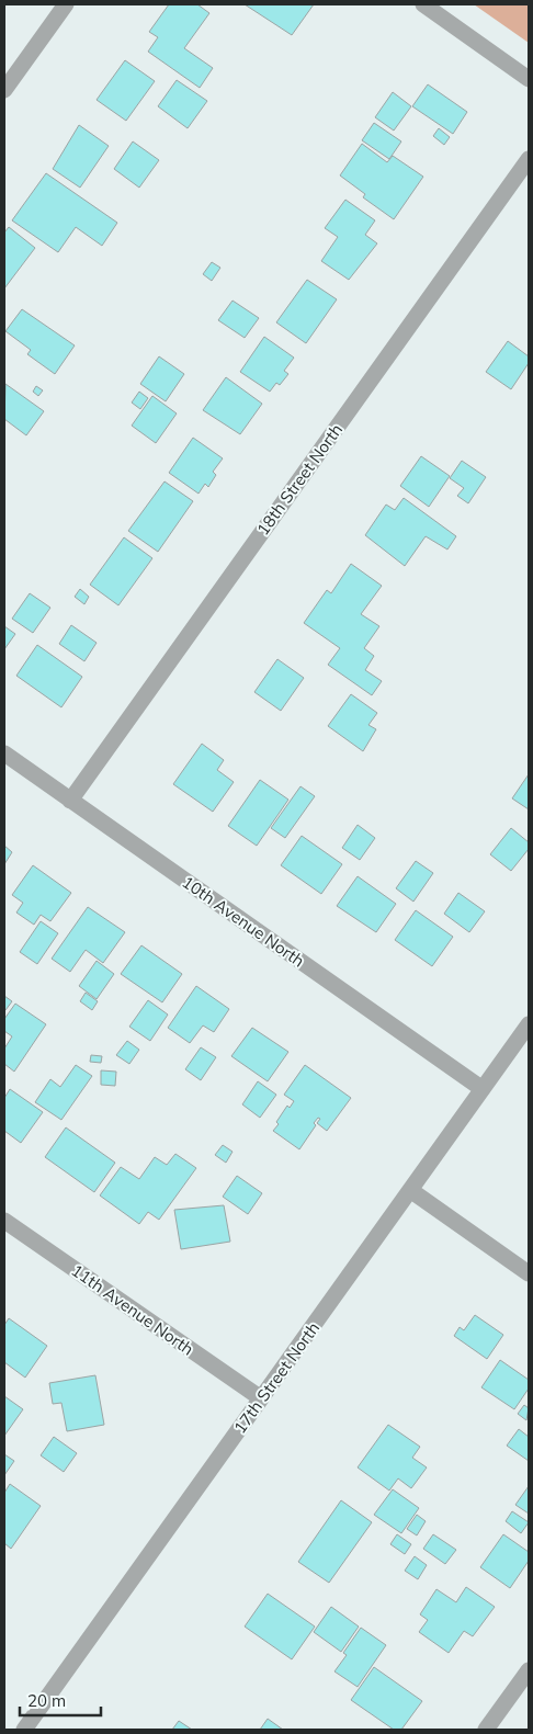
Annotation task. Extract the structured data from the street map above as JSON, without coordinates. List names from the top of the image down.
{
  "streets": {
    "street": [
      "18th Street North",
      "10th Avenue North",
      "11th Avenue North",
      "17th Street North"
    ]
  },
  "crossings": [
    ["18th Street North", "10th Avenue North"],
    ["10th Avenue North", "17th Street North"],
    ["11th Avenue North", "17th Street North"]
  ],
  "scale_bar": "20 m"
}
